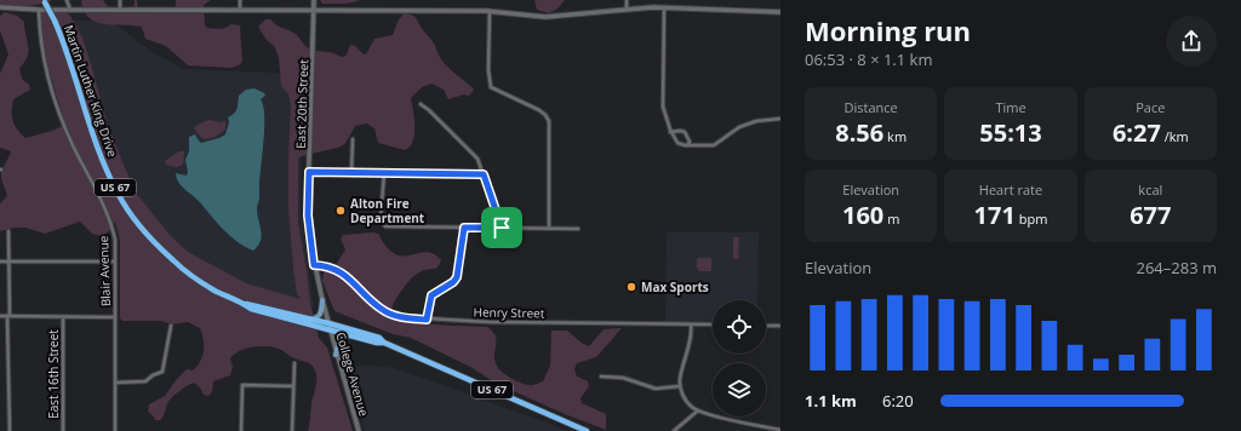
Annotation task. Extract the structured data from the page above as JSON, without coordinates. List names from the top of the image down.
{
  "streets": {
    "highway": ["Martin Luther King Drive", "US 67"],
    "street": [
      "East 20th Street",
      "Blair Avenue",
      "Henry Street",
      "East 16th Street",
      "College Avenue"
    ]
  },
  "crossings": [
    ["Martin Luther King Drive", "US 67"],
    ["East 20th Street", "US 67"],
    ["East 20th Street", "Henry Street"],
    ["East 20th Street", "College Avenue"],
    ["US 67", "College Avenue"]
  ],
  "places": ["Alton Fire Department", "Max Sports"],
  "page": {
    "heading": ["Morning run", "06:53 · 8 × 1.1 km"],
    "stats": [
      ["Distance", "8.56 km"],
      ["Time", "55:13"],
      ["Pace", "6:27 /km"],
      ["Elevation", "160 m"],
      ["Heart rate", "171 bpm"],
      ["kcal", "677"]
    ],
    "chart": ["Elevation", "264–283 m"],
    "list": [
      {
        "name": "1.1 km",
        "note": "6:20"
      }
    ]
  }
}
